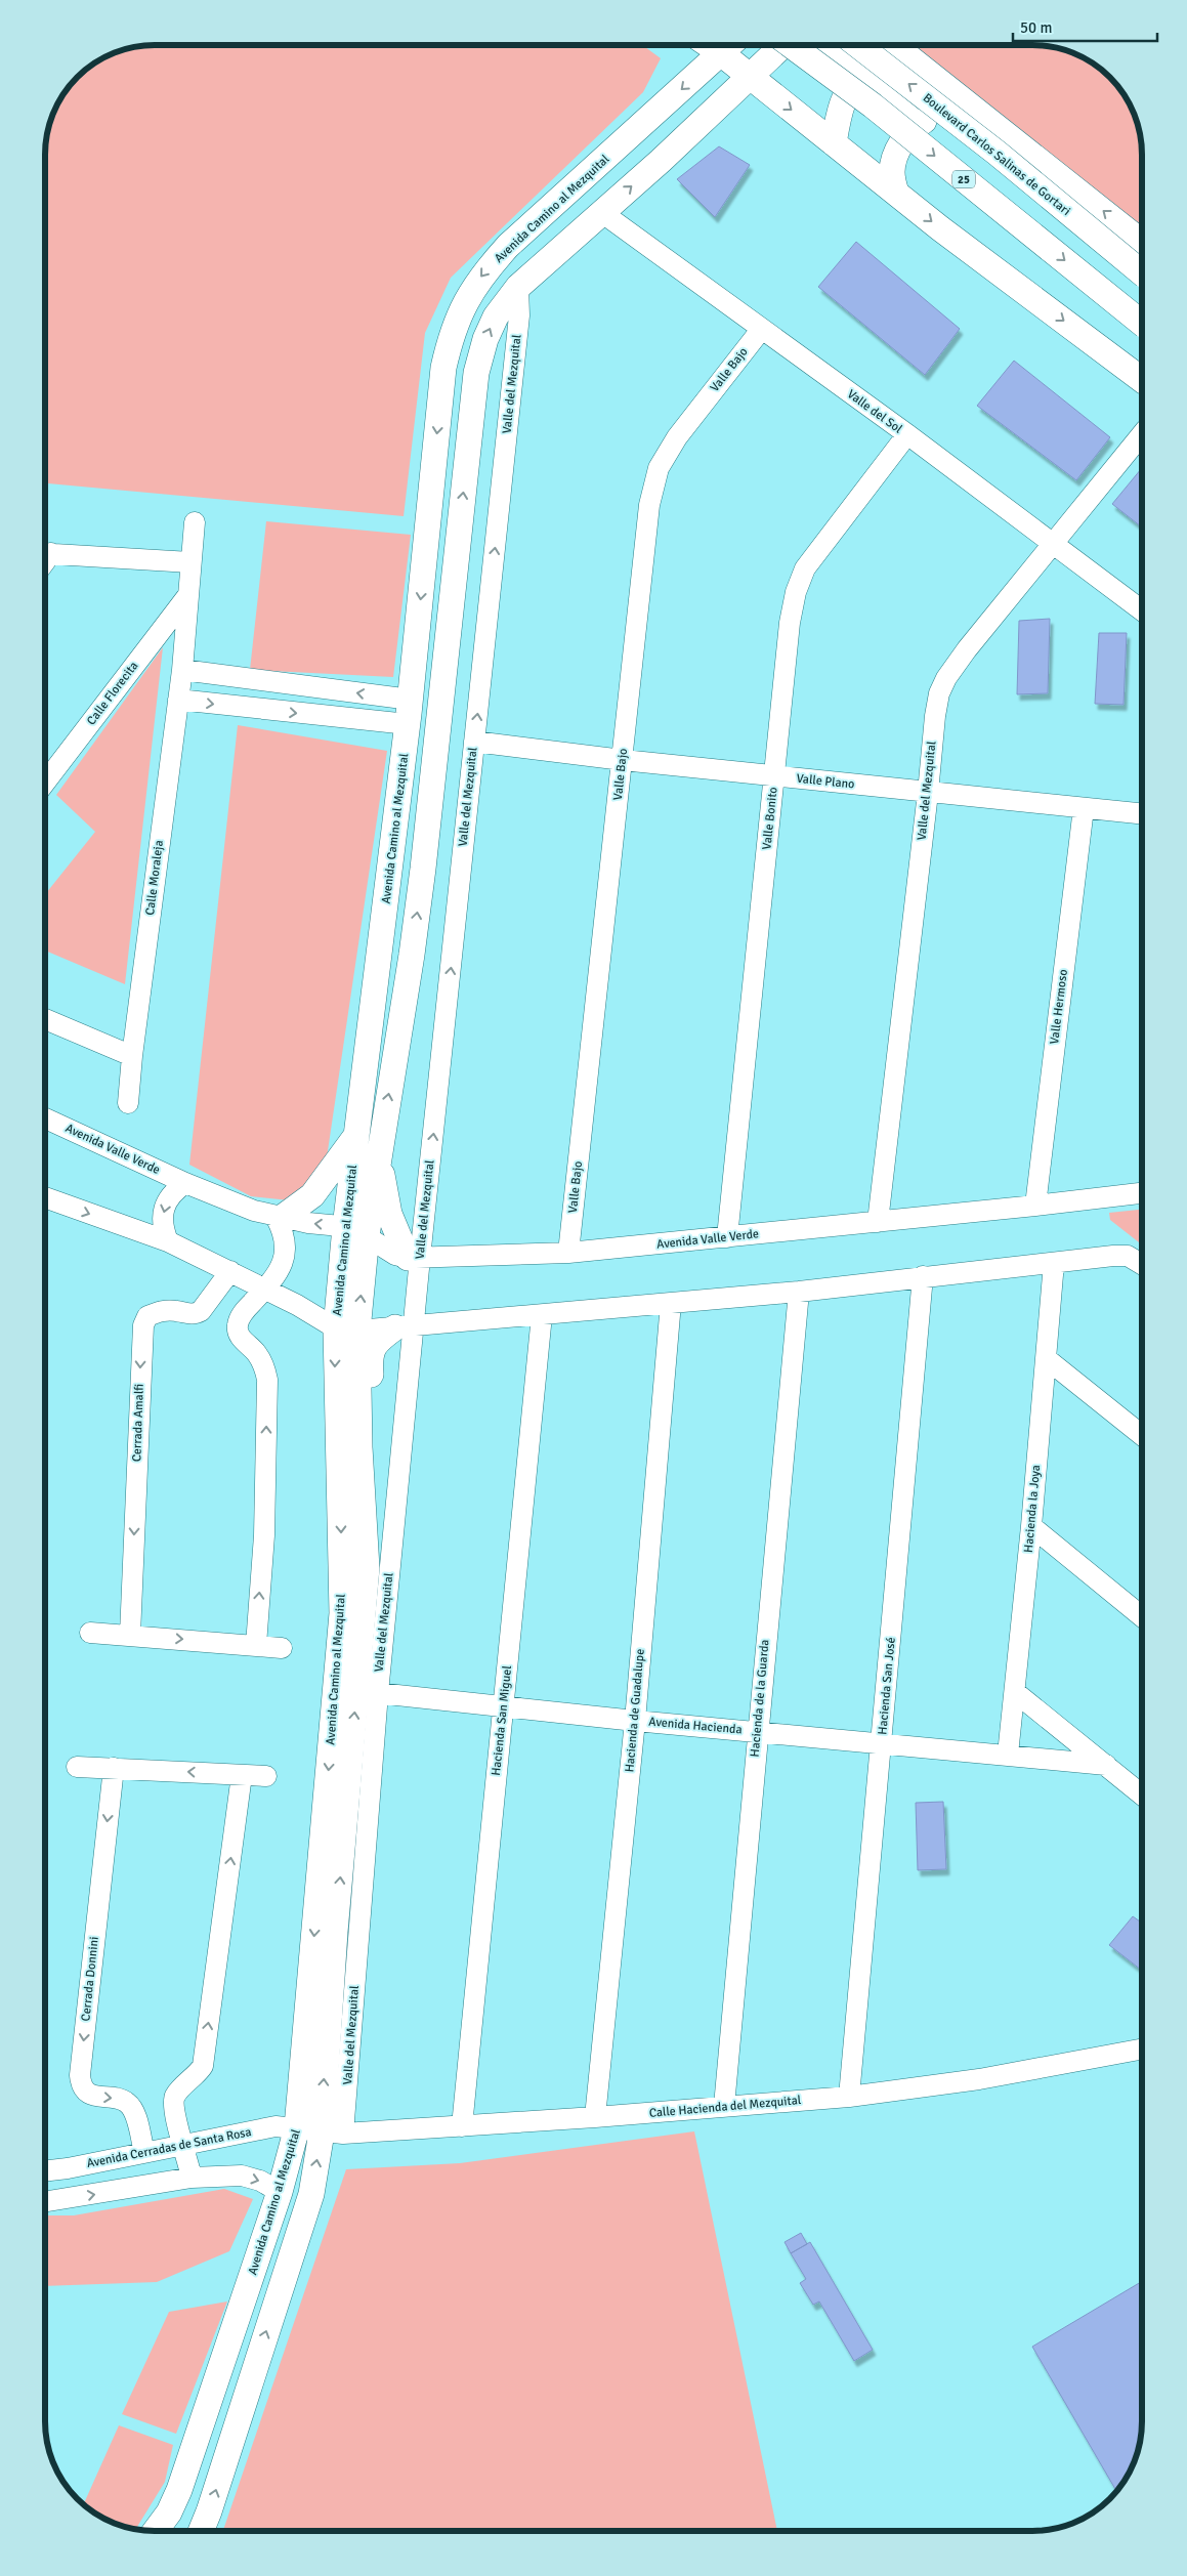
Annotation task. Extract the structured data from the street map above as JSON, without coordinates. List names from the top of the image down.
{
  "streets": {
    "main road": ["Boulevard Carlos Salinas de Gortari", "25", "Avenida Camino al Mezquital"],
    "street": [
      "Valle Bajo",
      "Valle del Mezquital",
      "Valle del Sol",
      "Calle Florecita",
      "Valle Plano",
      "Valle Bonito",
      "Calle Moraleja",
      "Valle Hermoso",
      "Avenida Valle Verde",
      "Cerrada Amalfi",
      "Hacienda la Joya",
      "Hacienda San José",
      "Hacienda de la Guarda",
      "Hacienda de Guadalupe",
      "Hacienda San Miguel",
      "Avenida Hacienda",
      "Cerrada Donnini",
      "Calle Hacienda del Mezquital",
      "Avenida Cerradas de Santa Rosa"
    ]
  },
  "crossings": [
    ["Avenida Camino al Mezquital", "Valle del Mezquital"],
    ["Avenida Camino al Mezquital", "Valle del Sol"],
    ["Avenida Camino al Mezquital", "Avenida Valle Verde"],
    ["Avenida Camino al Mezquital", "Calle Hacienda del Mezquital"],
    ["Avenida Camino al Mezquital", "Avenida Cerradas de Santa Rosa"],
    ["Valle Bajo", "Valle del Sol"],
    ["Valle Bajo", "Valle Plano"],
    ["Valle Bajo", "Avenida Valle Verde"],
    ["Valle del Mezquital", "Valle del Sol"],
    ["Valle del Mezquital", "Valle Plano"],
    ["Valle del Mezquital", "Avenida Valle Verde"],
    ["Valle del Mezquital", "Avenida Hacienda"],
    ["Valle del Mezquital", "Calle Hacienda del Mezquital"],
    ["Valle del Mezquital", "Avenida Cerradas de Santa Rosa"],
    ["Valle del Sol", "Valle Bonito"],
    ["Calle Florecita", "Calle Moraleja"],
    ["Valle Plano", "Valle Bonito"],
    ["Valle Plano", "Valle Hermoso"],
    ["Valle Bonito", "Avenida Valle Verde"],
    ["Valle Hermoso", "Avenida Valle Verde"],
    ["Hacienda la Joya", "Avenida Hacienda"],
    ["Hacienda San José", "Avenida Hacienda"],
    ["Hacienda San José", "Calle Hacienda del Mezquital"],
    ["Hacienda de la Guarda", "Avenida Hacienda"],
    ["Hacienda de la Guarda", "Calle Hacienda del Mezquital"],
    ["Hacienda de Guadalupe", "Avenida Hacienda"],
    ["Hacienda de Guadalupe", "Calle Hacienda del Mezquital"],
    ["Hacienda San Miguel", "Avenida Hacienda"],
    ["Hacienda San Miguel", "Calle Hacienda del Mezquital"],
    ["Cerrada Donnini", "Avenida Cerradas de Santa Rosa"],
    ["Calle Hacienda del Mezquital", "Avenida Cerradas de Santa Rosa"]
  ],
  "one_way": ["Valle del Mezquital"],
  "scale_bar": "50 m"
}
